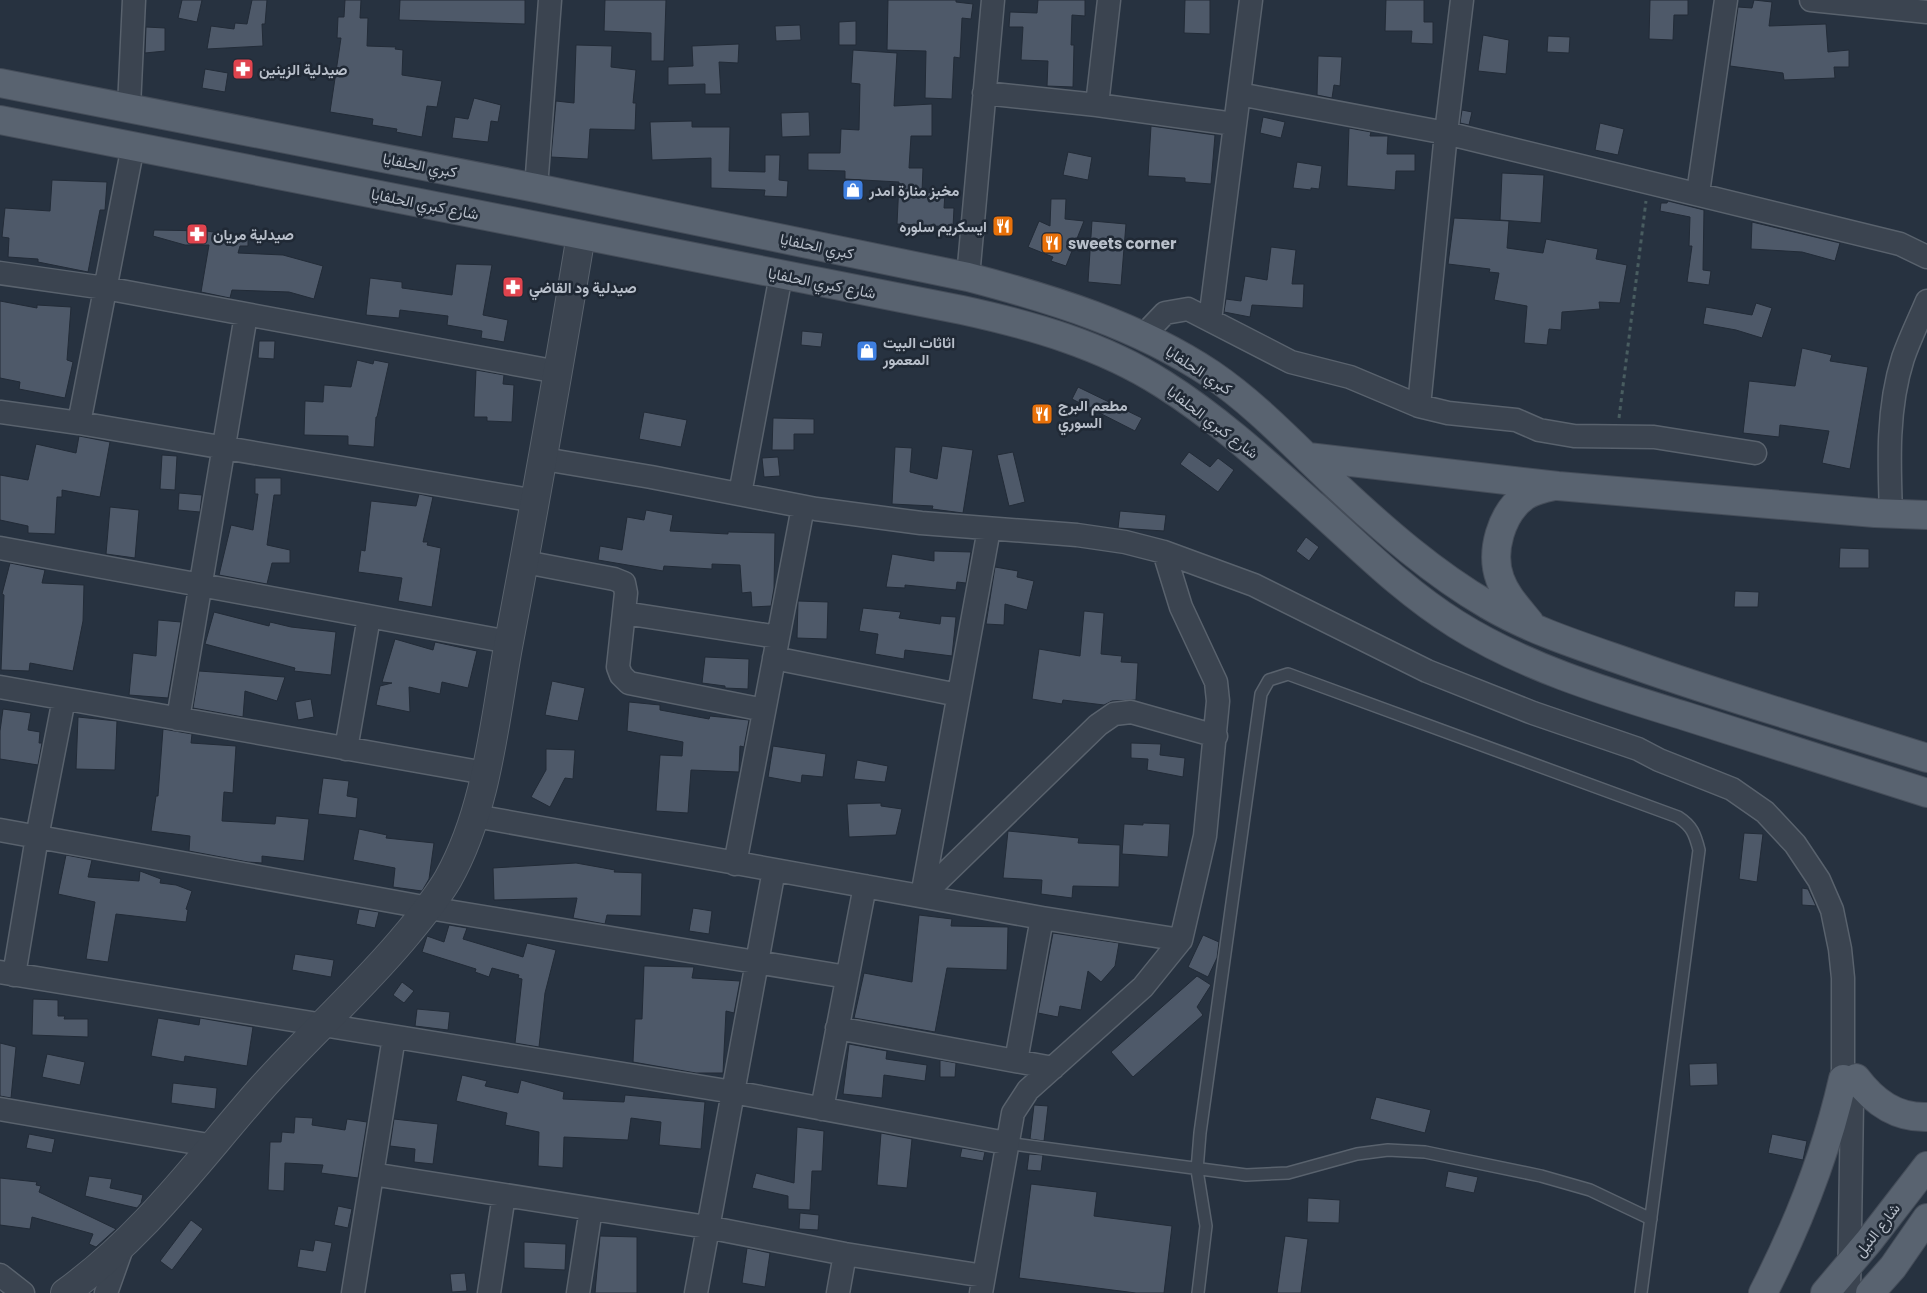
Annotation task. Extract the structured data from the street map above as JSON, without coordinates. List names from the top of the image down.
{
  "streets": {
    "main road": ["كبري الحلفايا", "شارع كبري الحلفايا", "شارع النيل"]
  },
  "places": {
    "pharmacy": ["صيدلية الزينين", "صيدلية مريان", "صيدلية ود القاضي"],
    "shop": ["مخبز منارة امدر", "اثاثات البيت المعمور"],
    "restaurant": ["ايسكريم سلوره", "sweets corner", "مطعم البرج السوري"]
  }
}
